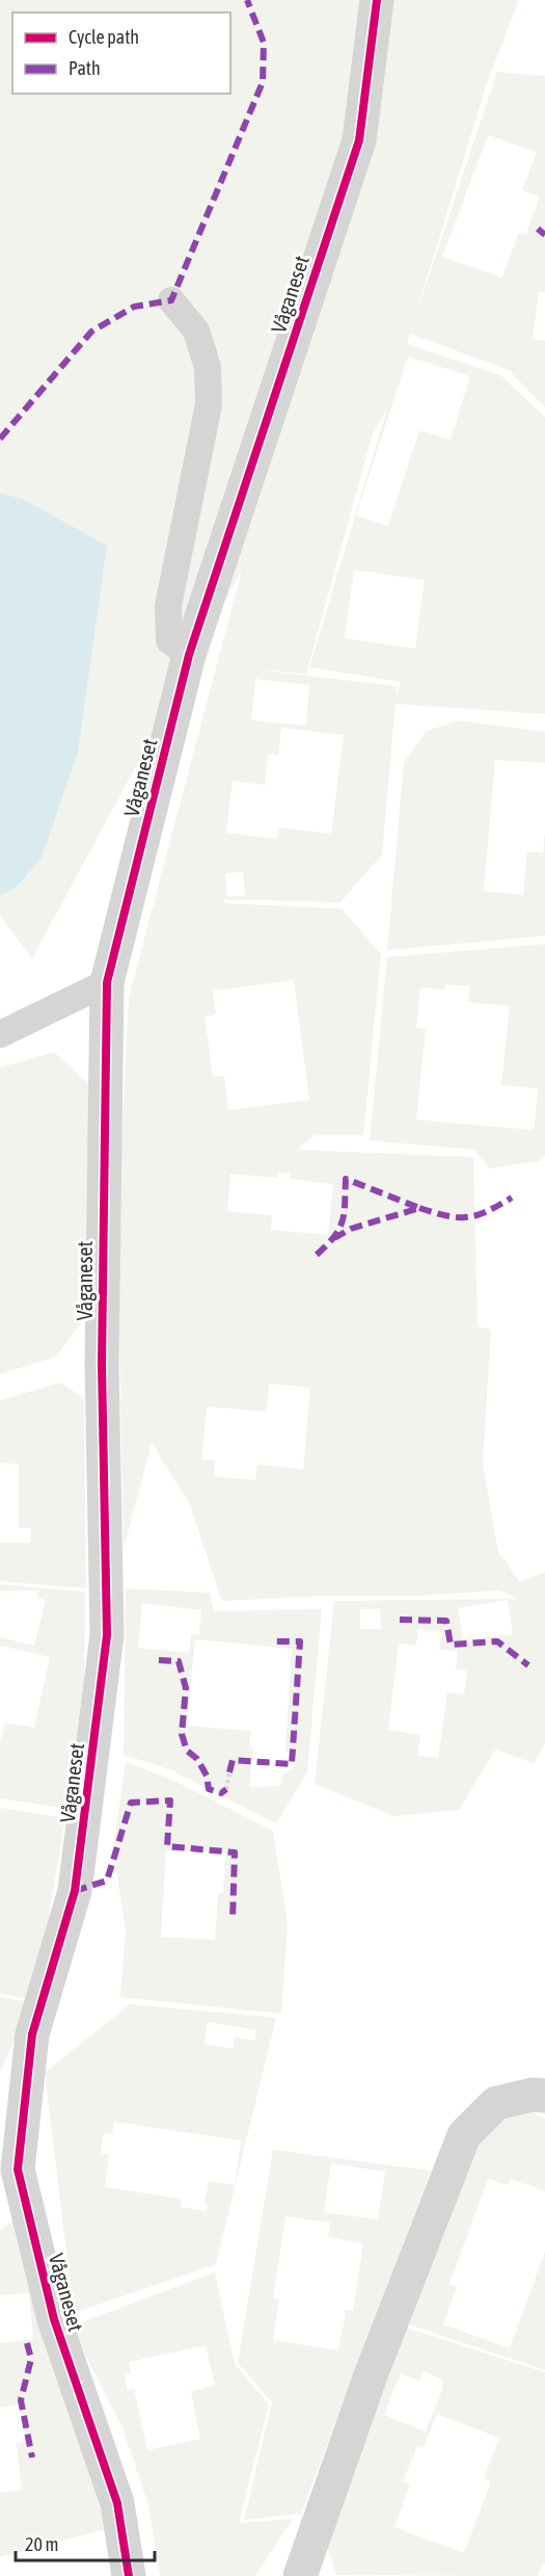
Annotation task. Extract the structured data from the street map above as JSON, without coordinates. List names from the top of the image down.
{
  "streets": {
    "street": ["Våganeset"]
  },
  "legend": ["Cycle path", "Path"],
  "scale_bar": "20 m"
}
